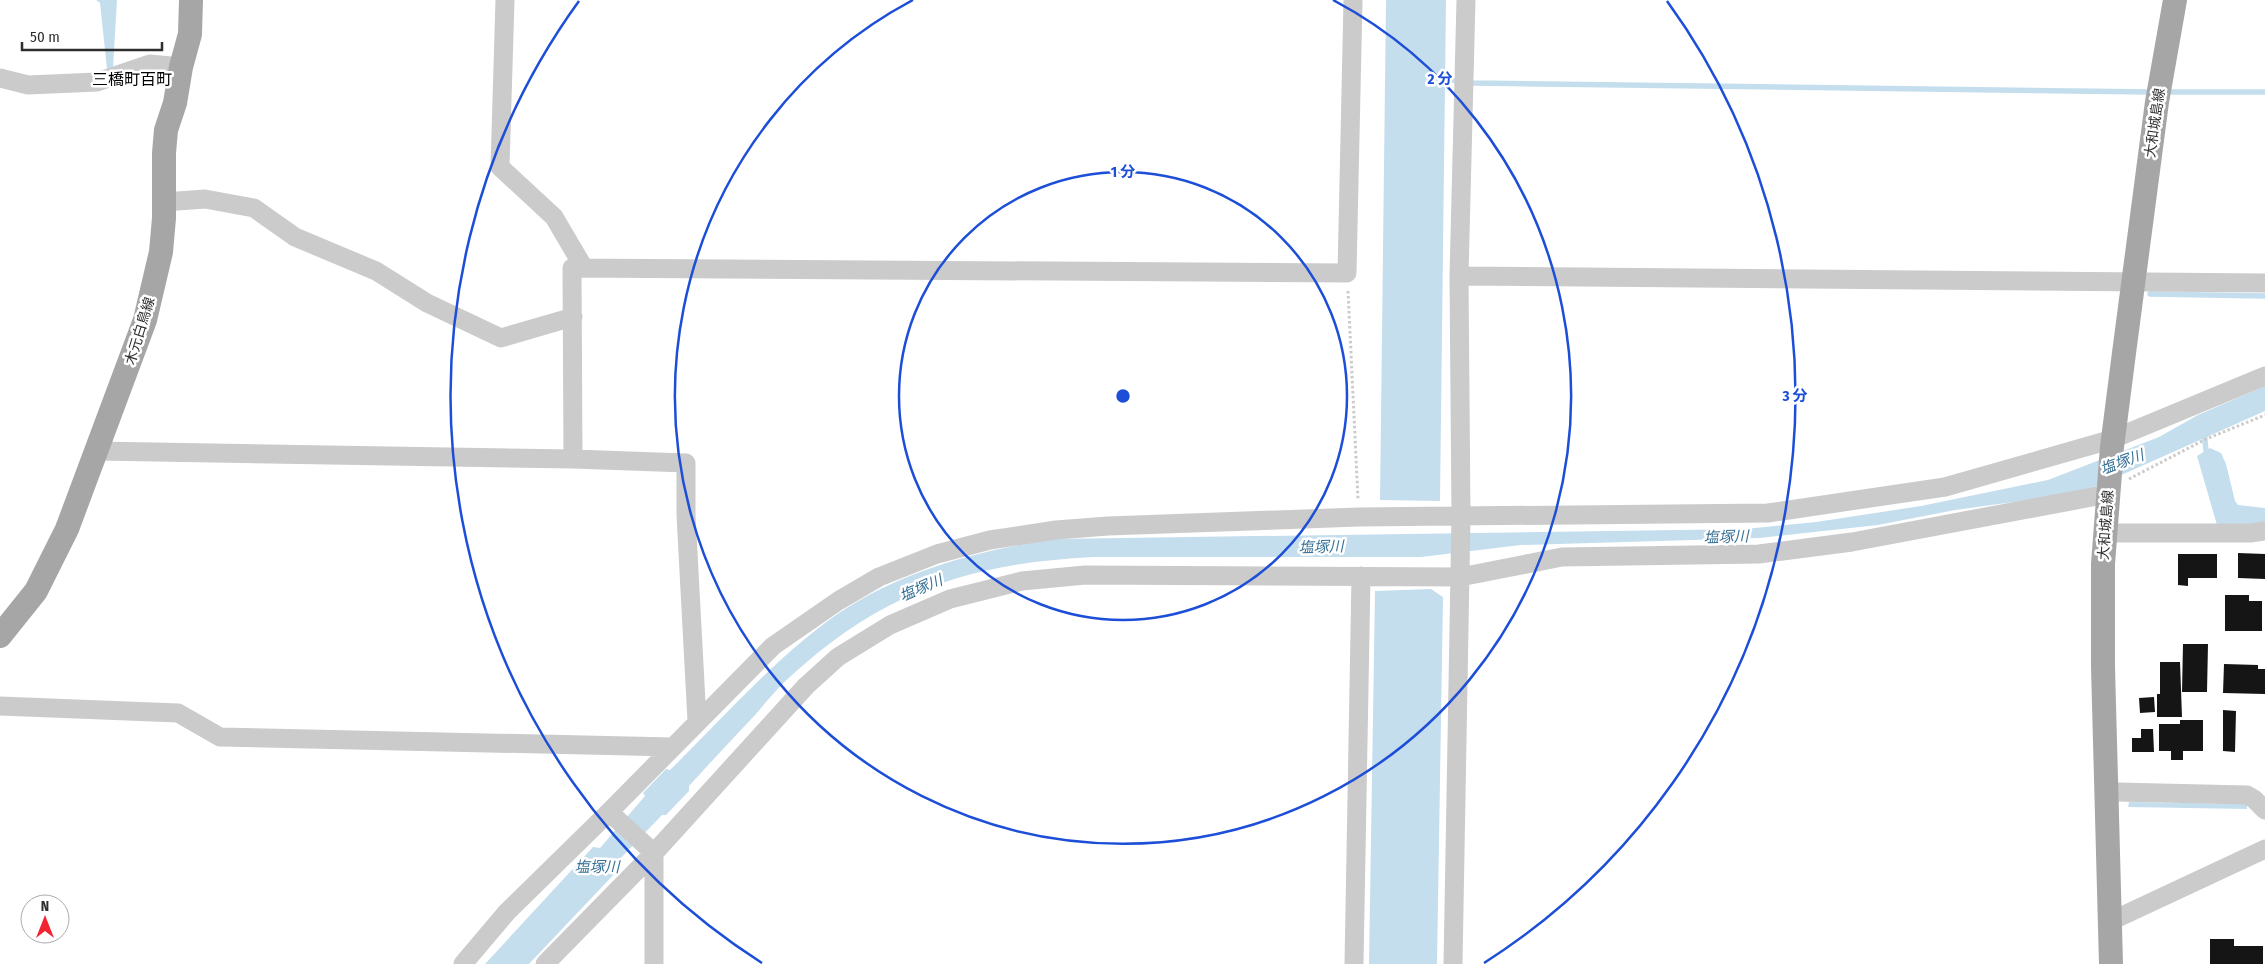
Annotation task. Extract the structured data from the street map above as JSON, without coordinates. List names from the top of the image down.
{
  "streets": {
    "main road": ["大和城島線", "木元白鳥線"]
  },
  "districts": ["三橋町百町"],
  "water": ["塩塚川"],
  "scale_bar": "50 m",
  "north": "top",
  "rings": ["2 分", "1 分", "3 分"]
}
